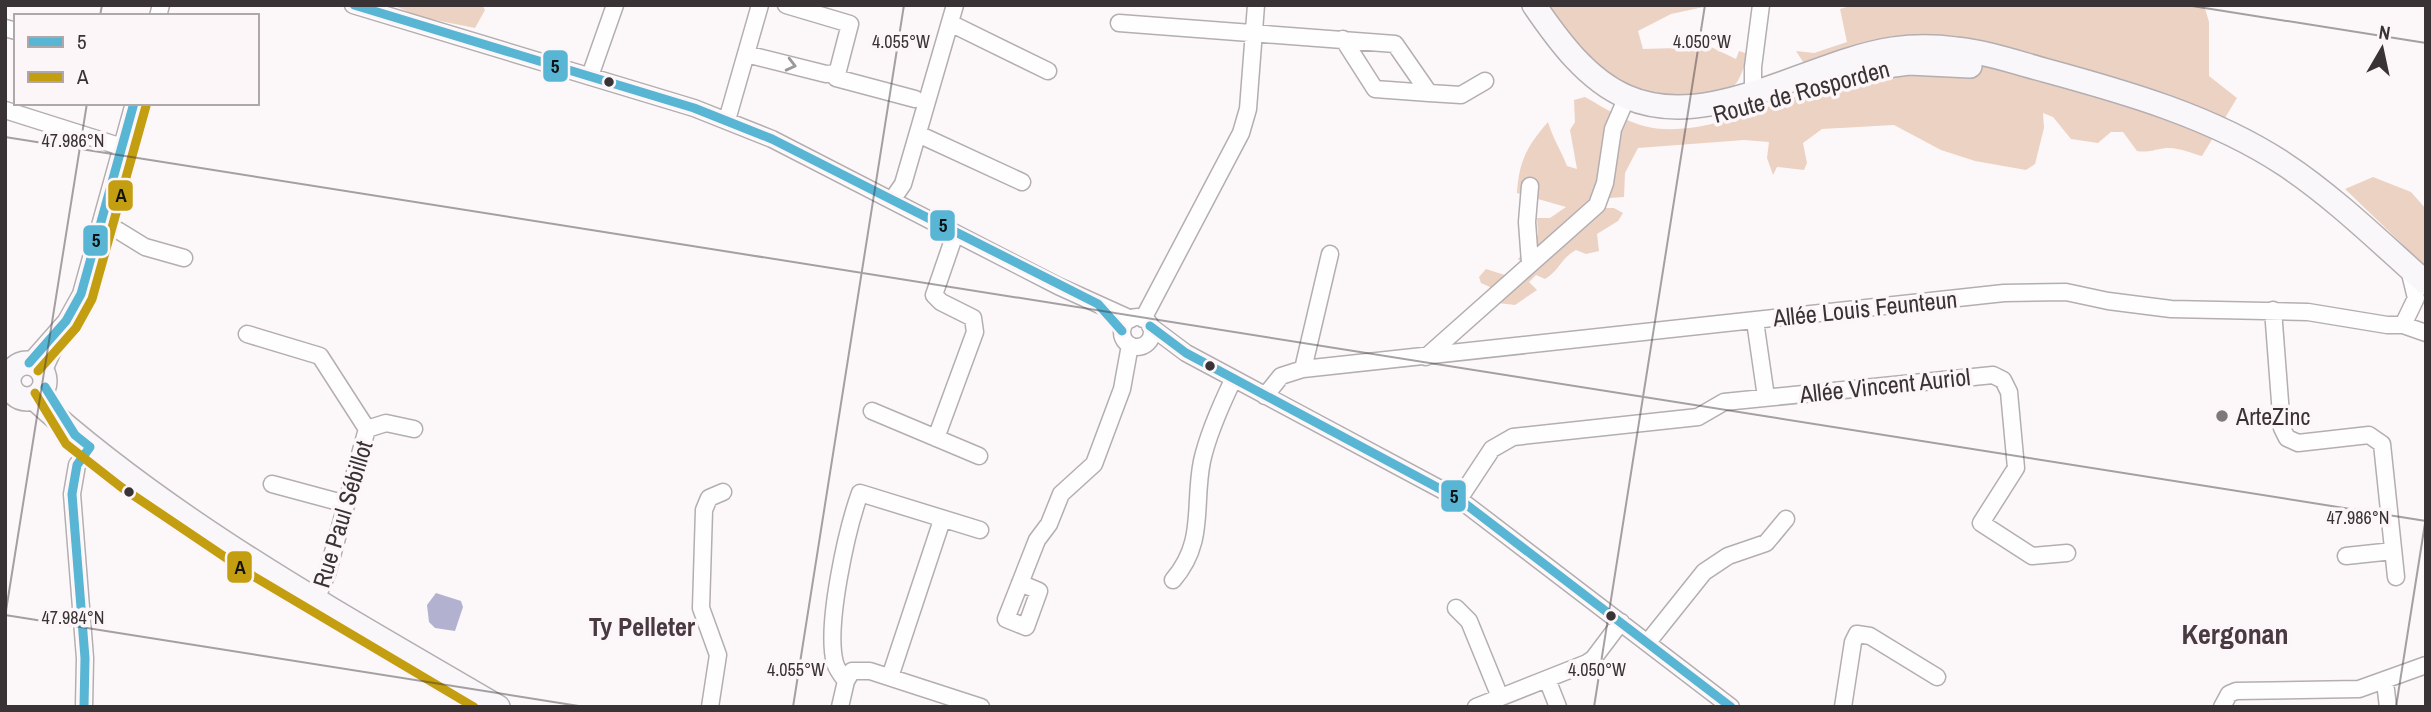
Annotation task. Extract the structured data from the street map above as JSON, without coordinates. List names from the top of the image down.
{
  "streets": {
    "main road": ["Route de Rosporden"],
    "street": ["Allée Louis Feunteun", "Allée Vincent Auriol", "Rue Paul Sébillot"]
  },
  "crossings": [
    ["Allée Louis Feunteun", "Allée Vincent Auriol"]
  ],
  "districts": ["Ty Pelleter", "Kergonan"],
  "places": ["ArteZinc"],
  "lines": ["transit line 5", "transit line A"],
  "legend": ["5", "A"],
  "north": "top",
  "coordinates": [
    "4.055°W",
    "4.050°W",
    "47.986°N",
    "47.984°N"
  ]
}
